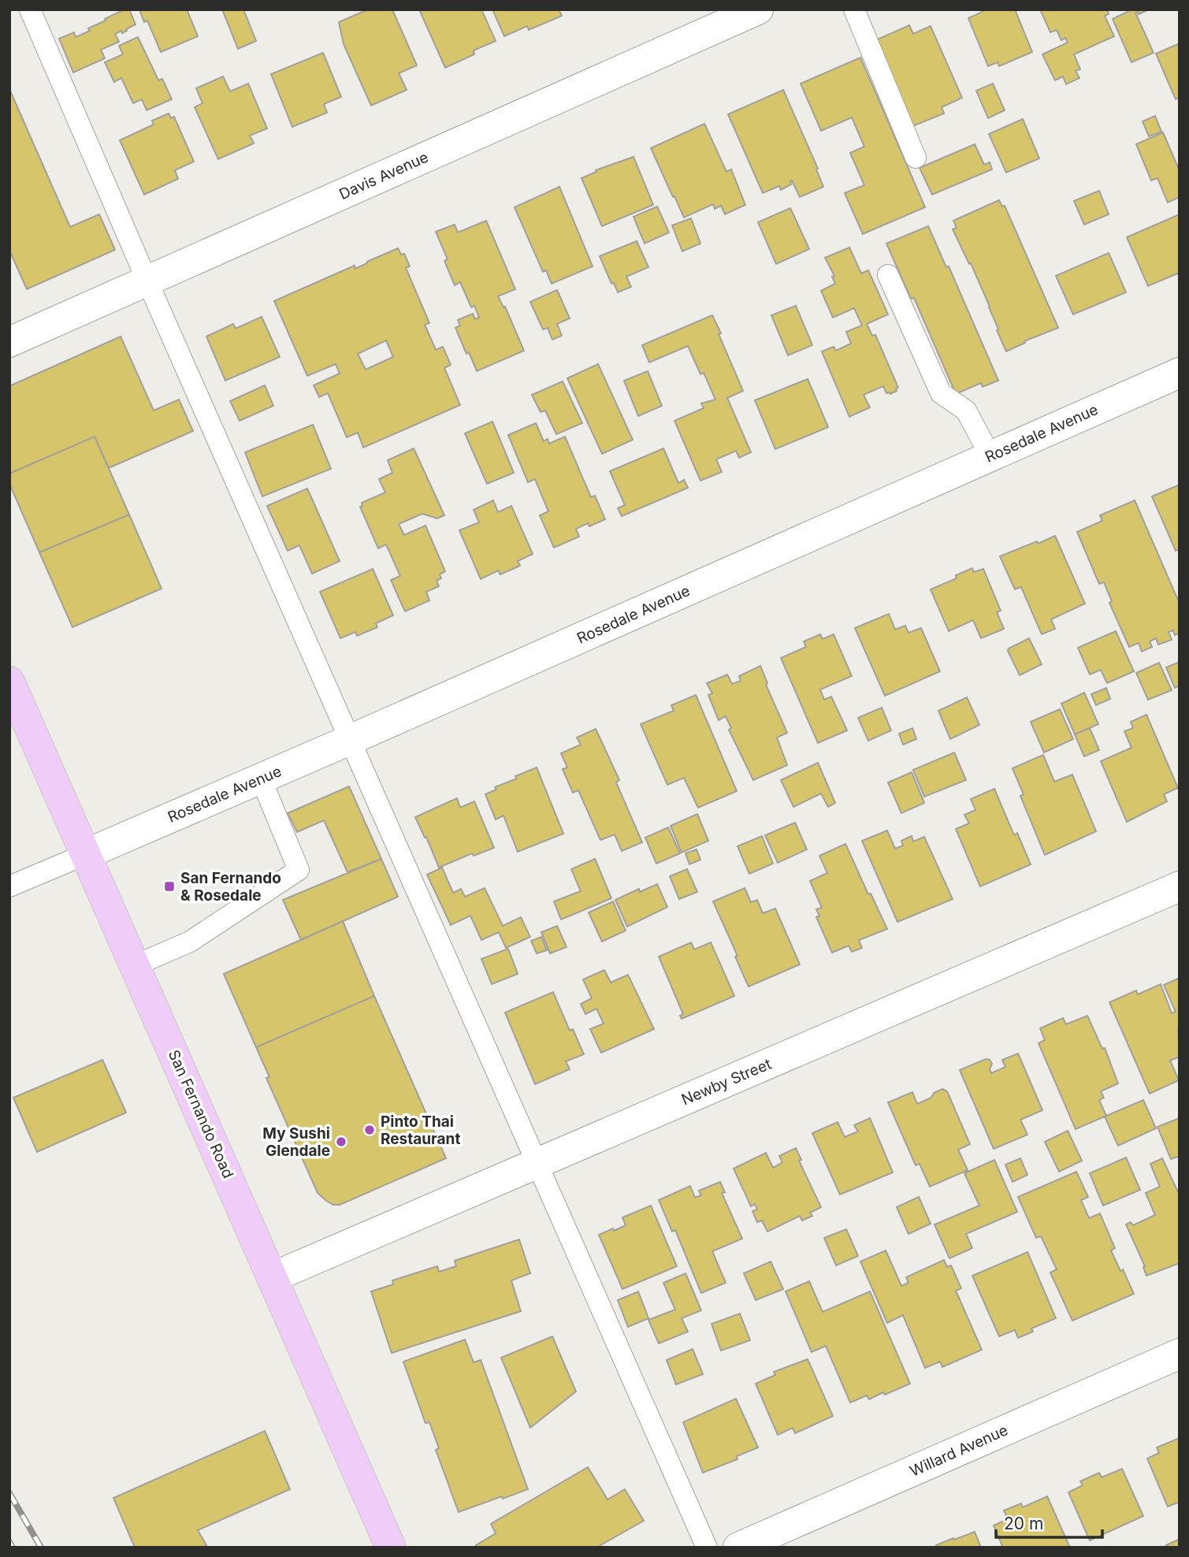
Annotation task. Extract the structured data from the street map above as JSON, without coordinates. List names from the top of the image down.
{
  "streets": {
    "main road": ["San Fernando Road"],
    "street": [
      "Davis Avenue",
      "Rosedale Avenue",
      "Newby Street",
      "Willard Avenue"
    ]
  },
  "crossings": [
    ["Rosedale Avenue", "San Fernando Road"],
    ["Newby Street", "San Fernando Road"]
  ],
  "places": {
    "transit": ["San Fernando & Rosedale"],
    "other": ["Pinto Thai Restaurant", "My Sushi Glendale"]
  },
  "scale_bar": "20 m"
}
